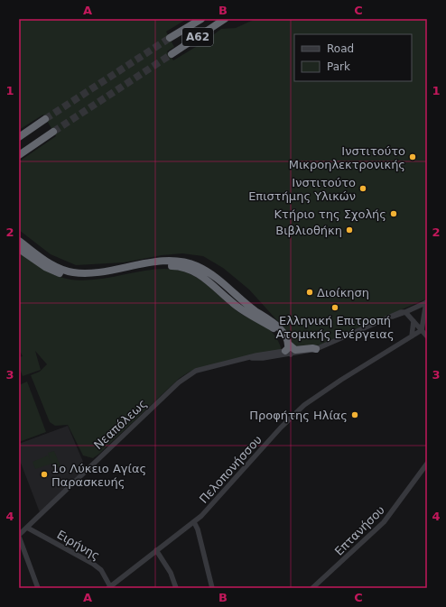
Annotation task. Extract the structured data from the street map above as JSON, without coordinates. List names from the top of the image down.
{
  "streets": {
    "highway": ["Α62"],
    "street": [
      "Νεαπόλεως",
      "Πελοπονήσσου",
      "Επτανήσου",
      "Ειρήνης"
    ]
  },
  "crossings": [
    ["Νεαπόλεως", "Ειρήνης"],
    ["Πελοπονήσσου", "Ειρήνης"]
  ],
  "places": [
    "Ινστιτούτο Μικροηλεκτρονικής",
    "Ινστιτούτο Επιστήμης Υλικών",
    "Κτήριο της Σχολής",
    "Βιβλιοθήκη",
    "Διοίκηση",
    "Ελληνική Επιτροπή Ατομικής Ενέργειας",
    "Προφήτης Ηλίας",
    "1ο Λύκειο Αγίας Παρασκευής"
  ],
  "legend": ["Road", "Park"],
  "grid": {
    "columns": ["A", "B", "C"],
    "rows": [
      "1",
      "2",
      "3",
      "4"
    ]
  }
}
